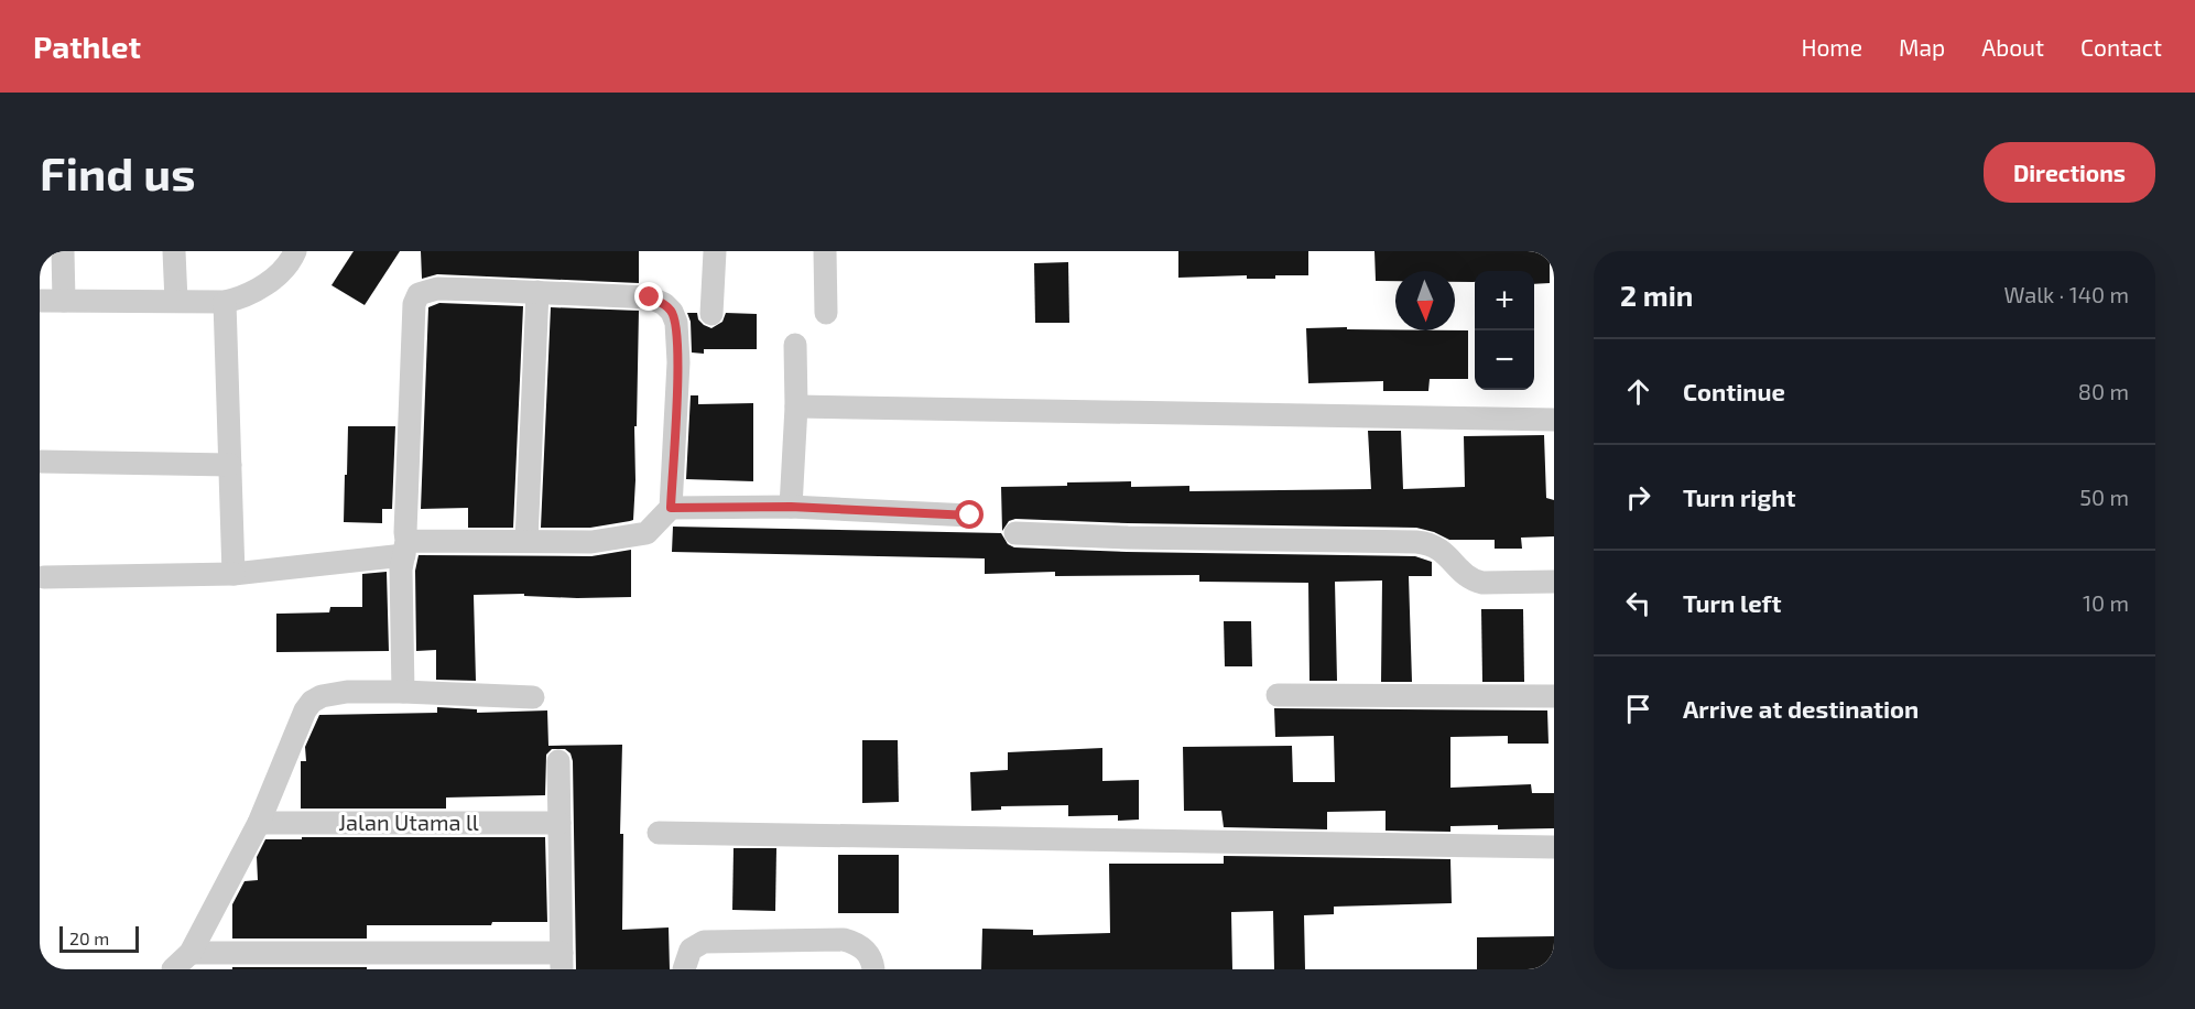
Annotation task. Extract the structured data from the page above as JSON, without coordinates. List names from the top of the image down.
{
  "streets": {
    "street": ["Jalan Utama ll"]
  },
  "scale_bar": "20 m",
  "north": "bottom",
  "page": {
    "header": "Pathlet",
    "nav": [
      "Home",
      "Map",
      "About",
      "Contact"
    ],
    "buttons": "Directions",
    "title": "Find us",
    "heading": ["2 min", "Walk · 140 m"],
    "map_buttons": ["+", "−"],
    "list": [
      ["Continue", "80 m"],
      ["Turn right", "50 m"],
      ["Turn left", "10 m"],
      "Arrive at destination"
    ],
    "scale": "20 m"
  }
}
